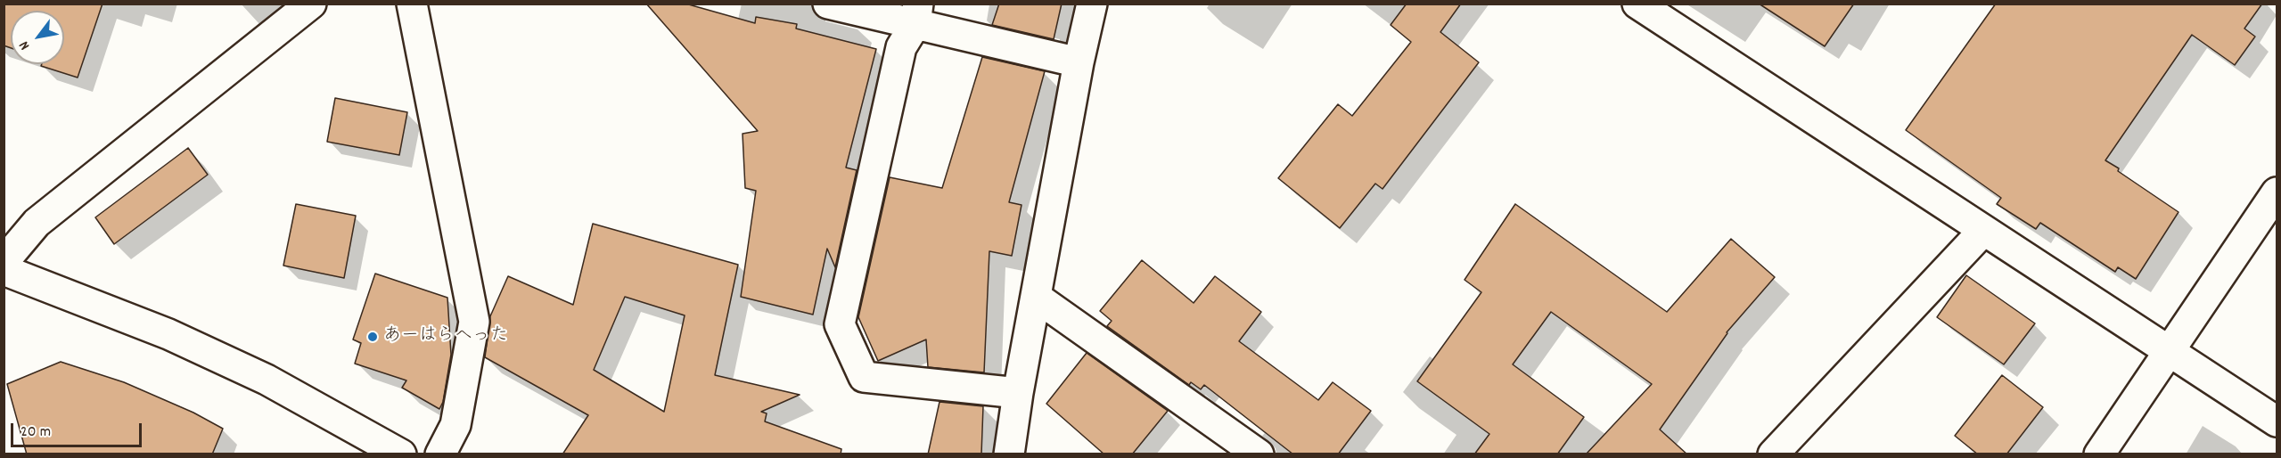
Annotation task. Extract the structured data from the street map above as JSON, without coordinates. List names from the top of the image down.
{
  "places": ["あーはらへった"],
  "scale_bar": "20 m",
  "north": "bottom left"
}
